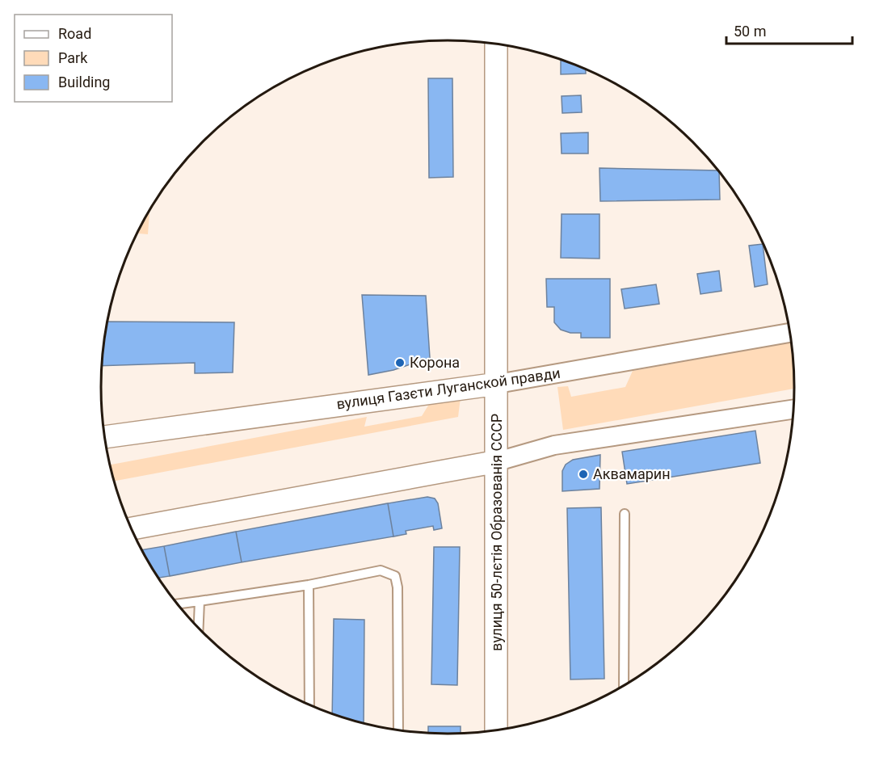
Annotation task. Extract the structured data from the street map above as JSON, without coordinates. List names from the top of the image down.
{
  "streets": {
    "street": ["вулиця Газєти Луганской правди", "вулиця 50-лєтія Образованія СССР"]
  },
  "crossings": [
    ["вулиця Газєти Луганской правди", "вулиця 50-лєтія Образованія СССР"]
  ],
  "places": ["Корона", "Аквамарин"],
  "legend": ["Road", "Park", "Building"],
  "scale_bar": "50 m"
}
